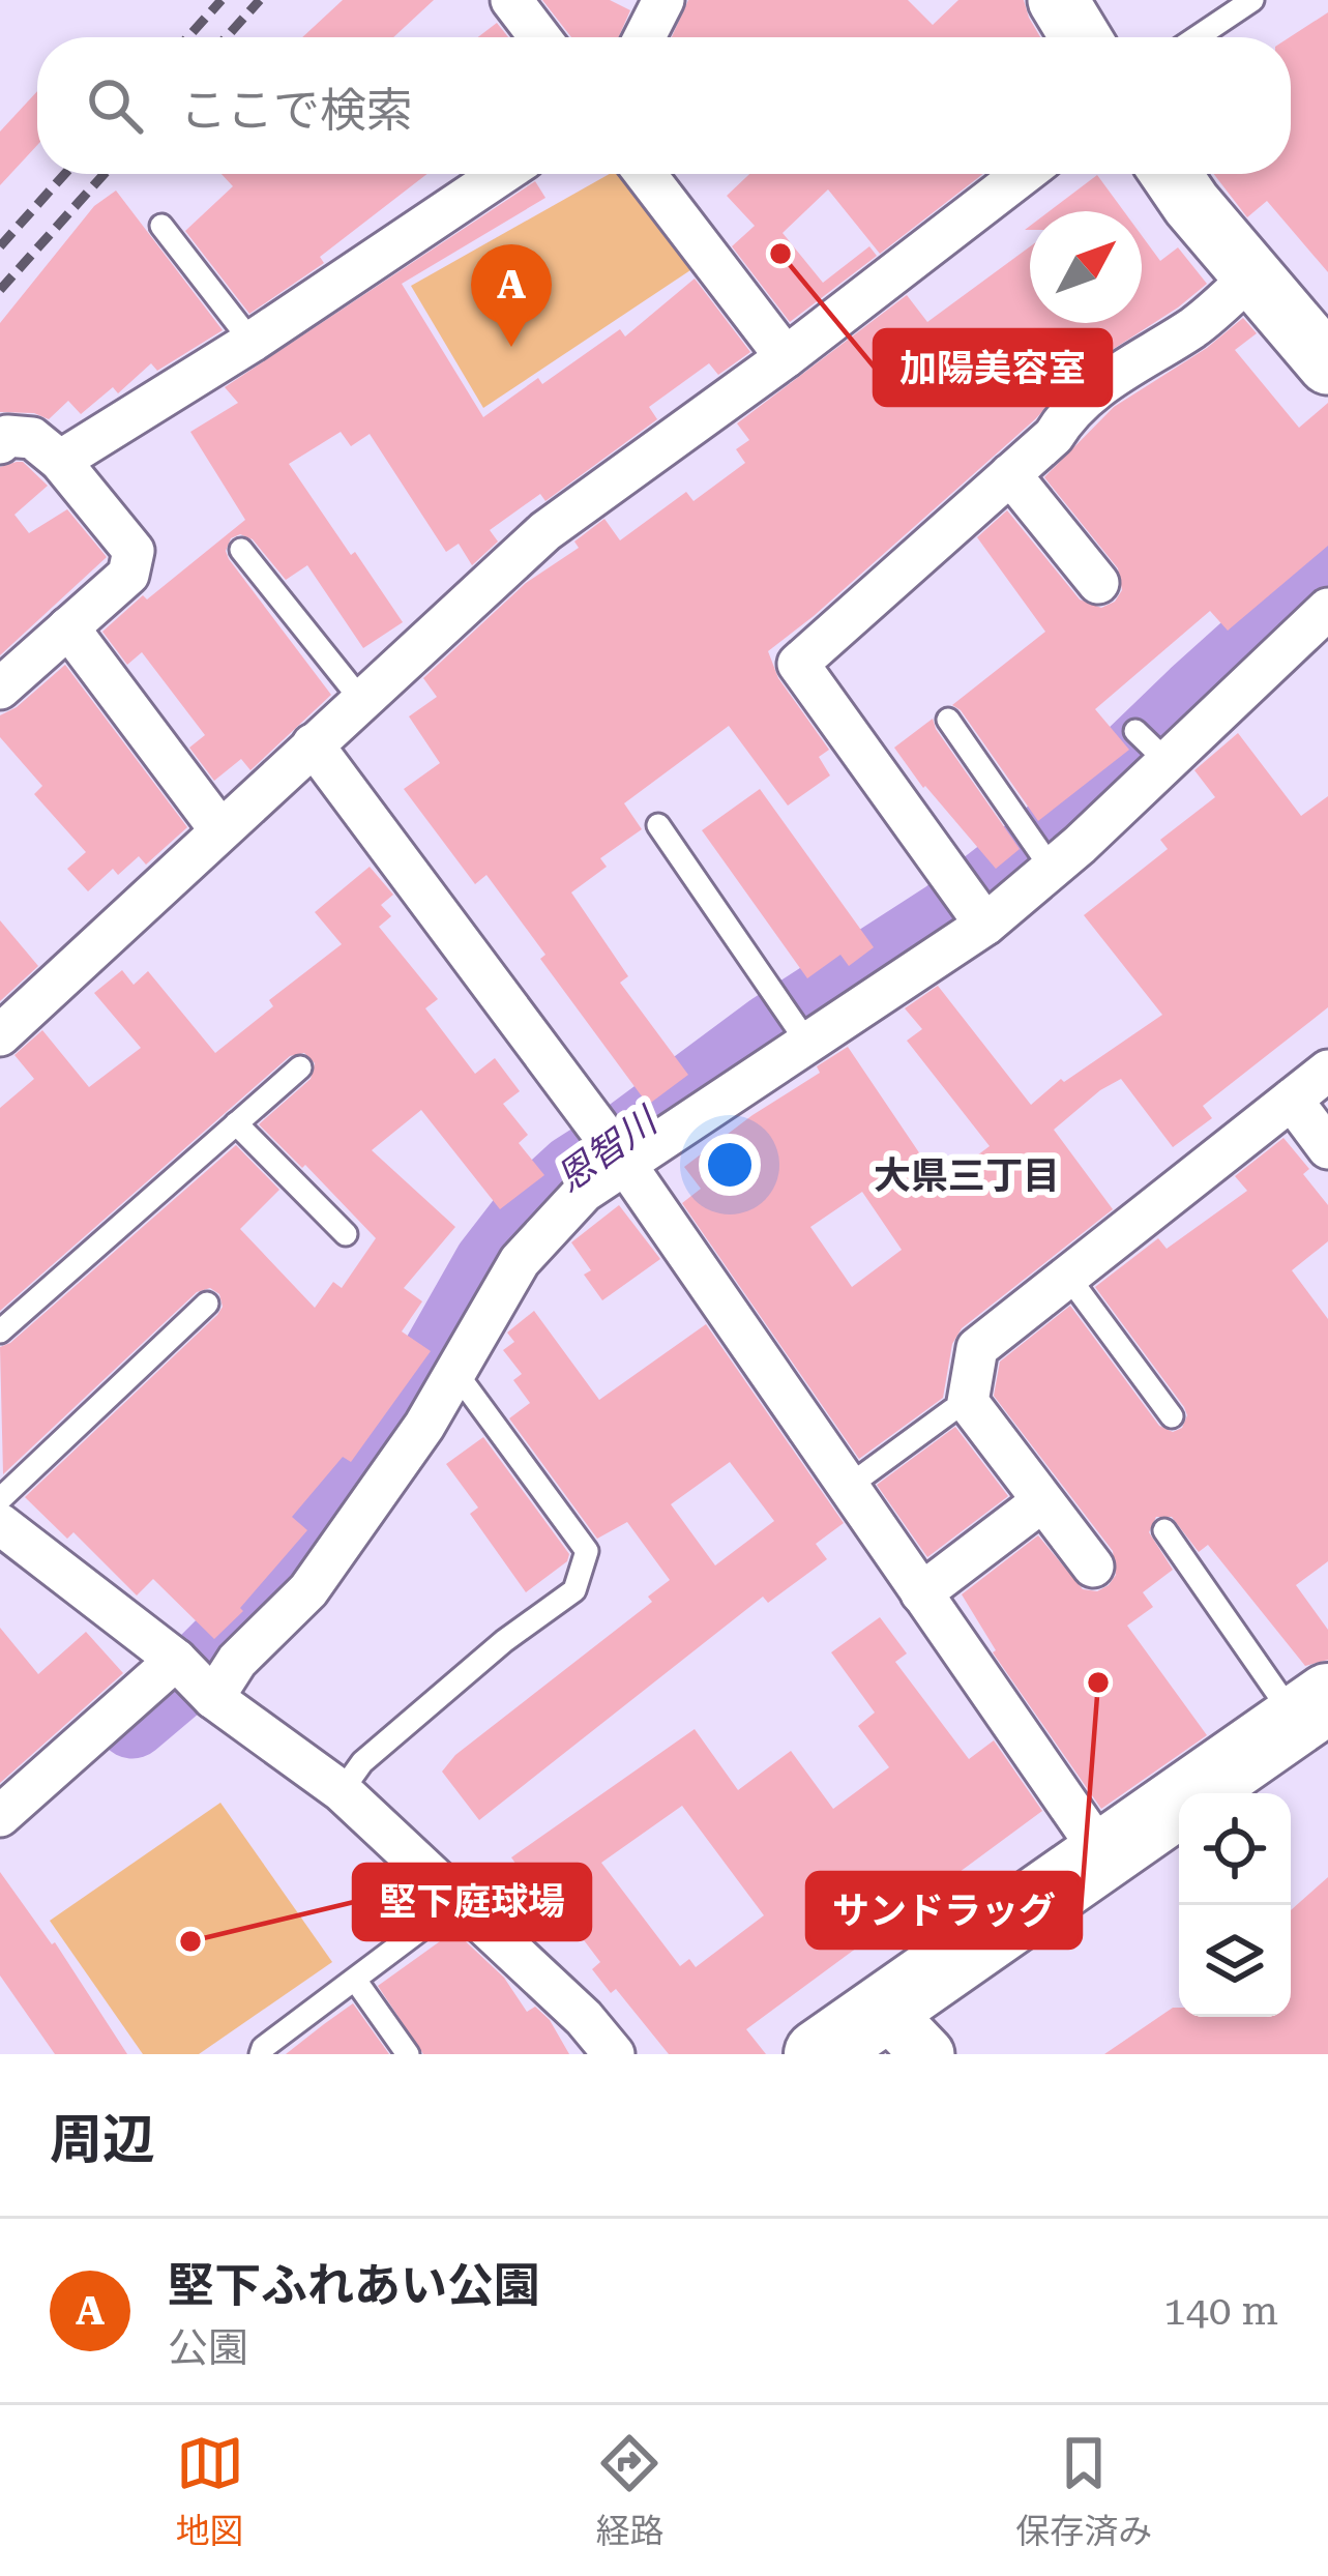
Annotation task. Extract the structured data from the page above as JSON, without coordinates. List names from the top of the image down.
{
  "districts": ["大県三丁目"],
  "water": ["恩智川"],
  "places": ["加陽美容室", "サンドラッグ", "堅下庭球場"],
  "north": "top right",
  "page": {
    "search": "ここで検索",
    "pins": "A",
    "heading": "周辺",
    "list": [
      {
        "mark": "A",
        "name": "堅下ふれあい公園",
        "note": "公園",
        "value": "140 m"
      }
    ],
    "nav": ["地図", "経路", "保存済み"]
  }
}
